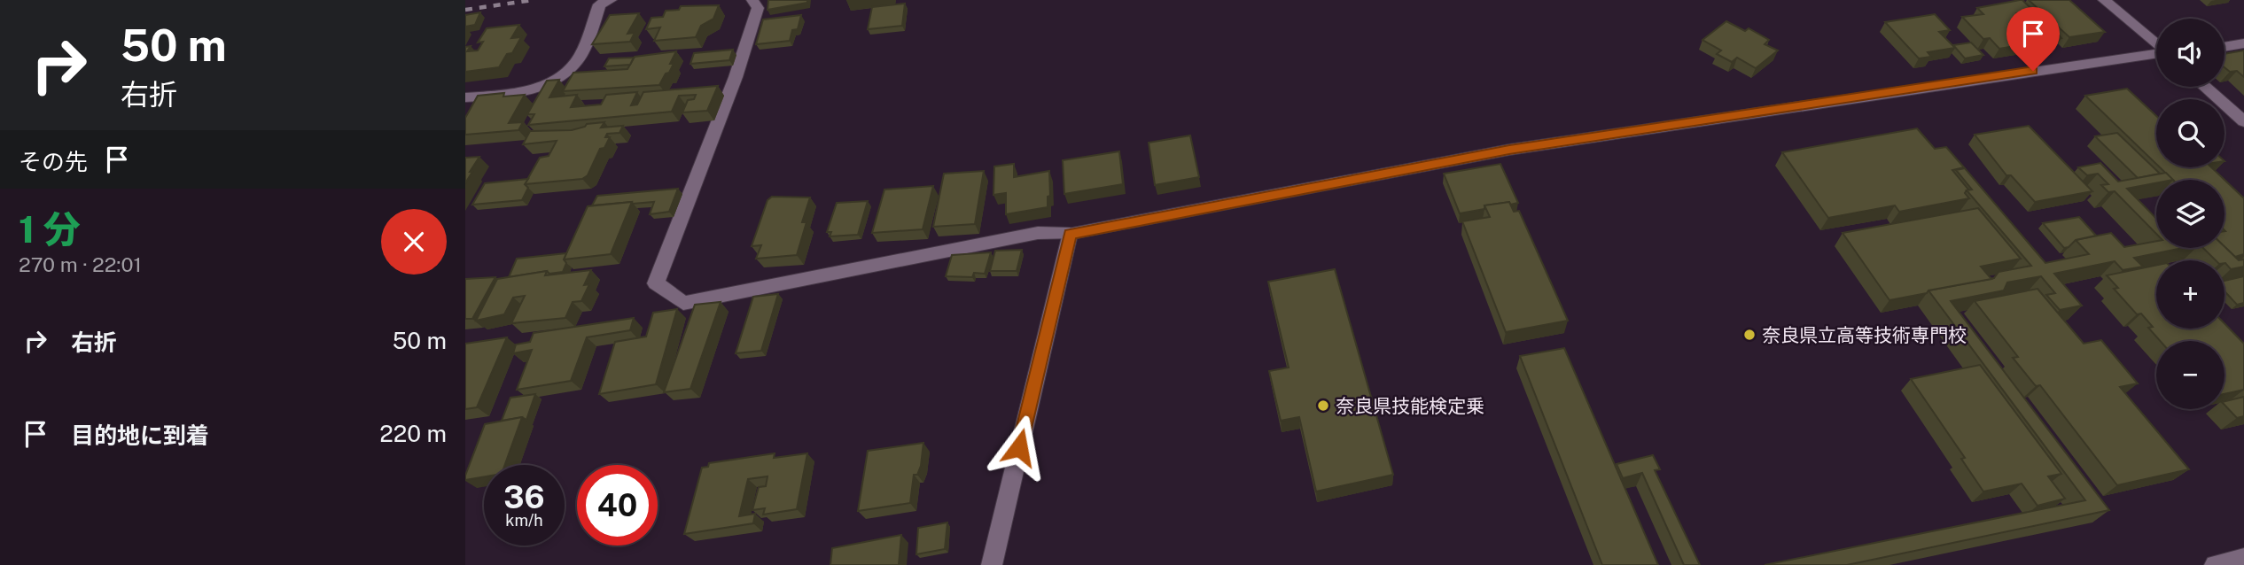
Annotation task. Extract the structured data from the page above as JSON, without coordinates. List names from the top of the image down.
{
  "places": ["奈良県立高等技術専門校", "奈良県技能検定乗"],
  "page": {
    "turn": ["50 m", "右折"],
    "map_buttons": ["+", "−"],
    "then": "その先",
    "heading": ["1 分", "270 m · 22:01"],
    "list": [
      {
        "name": "右折",
        "value": "50 m"
      },
      {
        "name": "目的地に到着",
        "value": "220 m"
      }
    ],
    "speed": "36 km/h",
    "limit": "40"
  }
}
